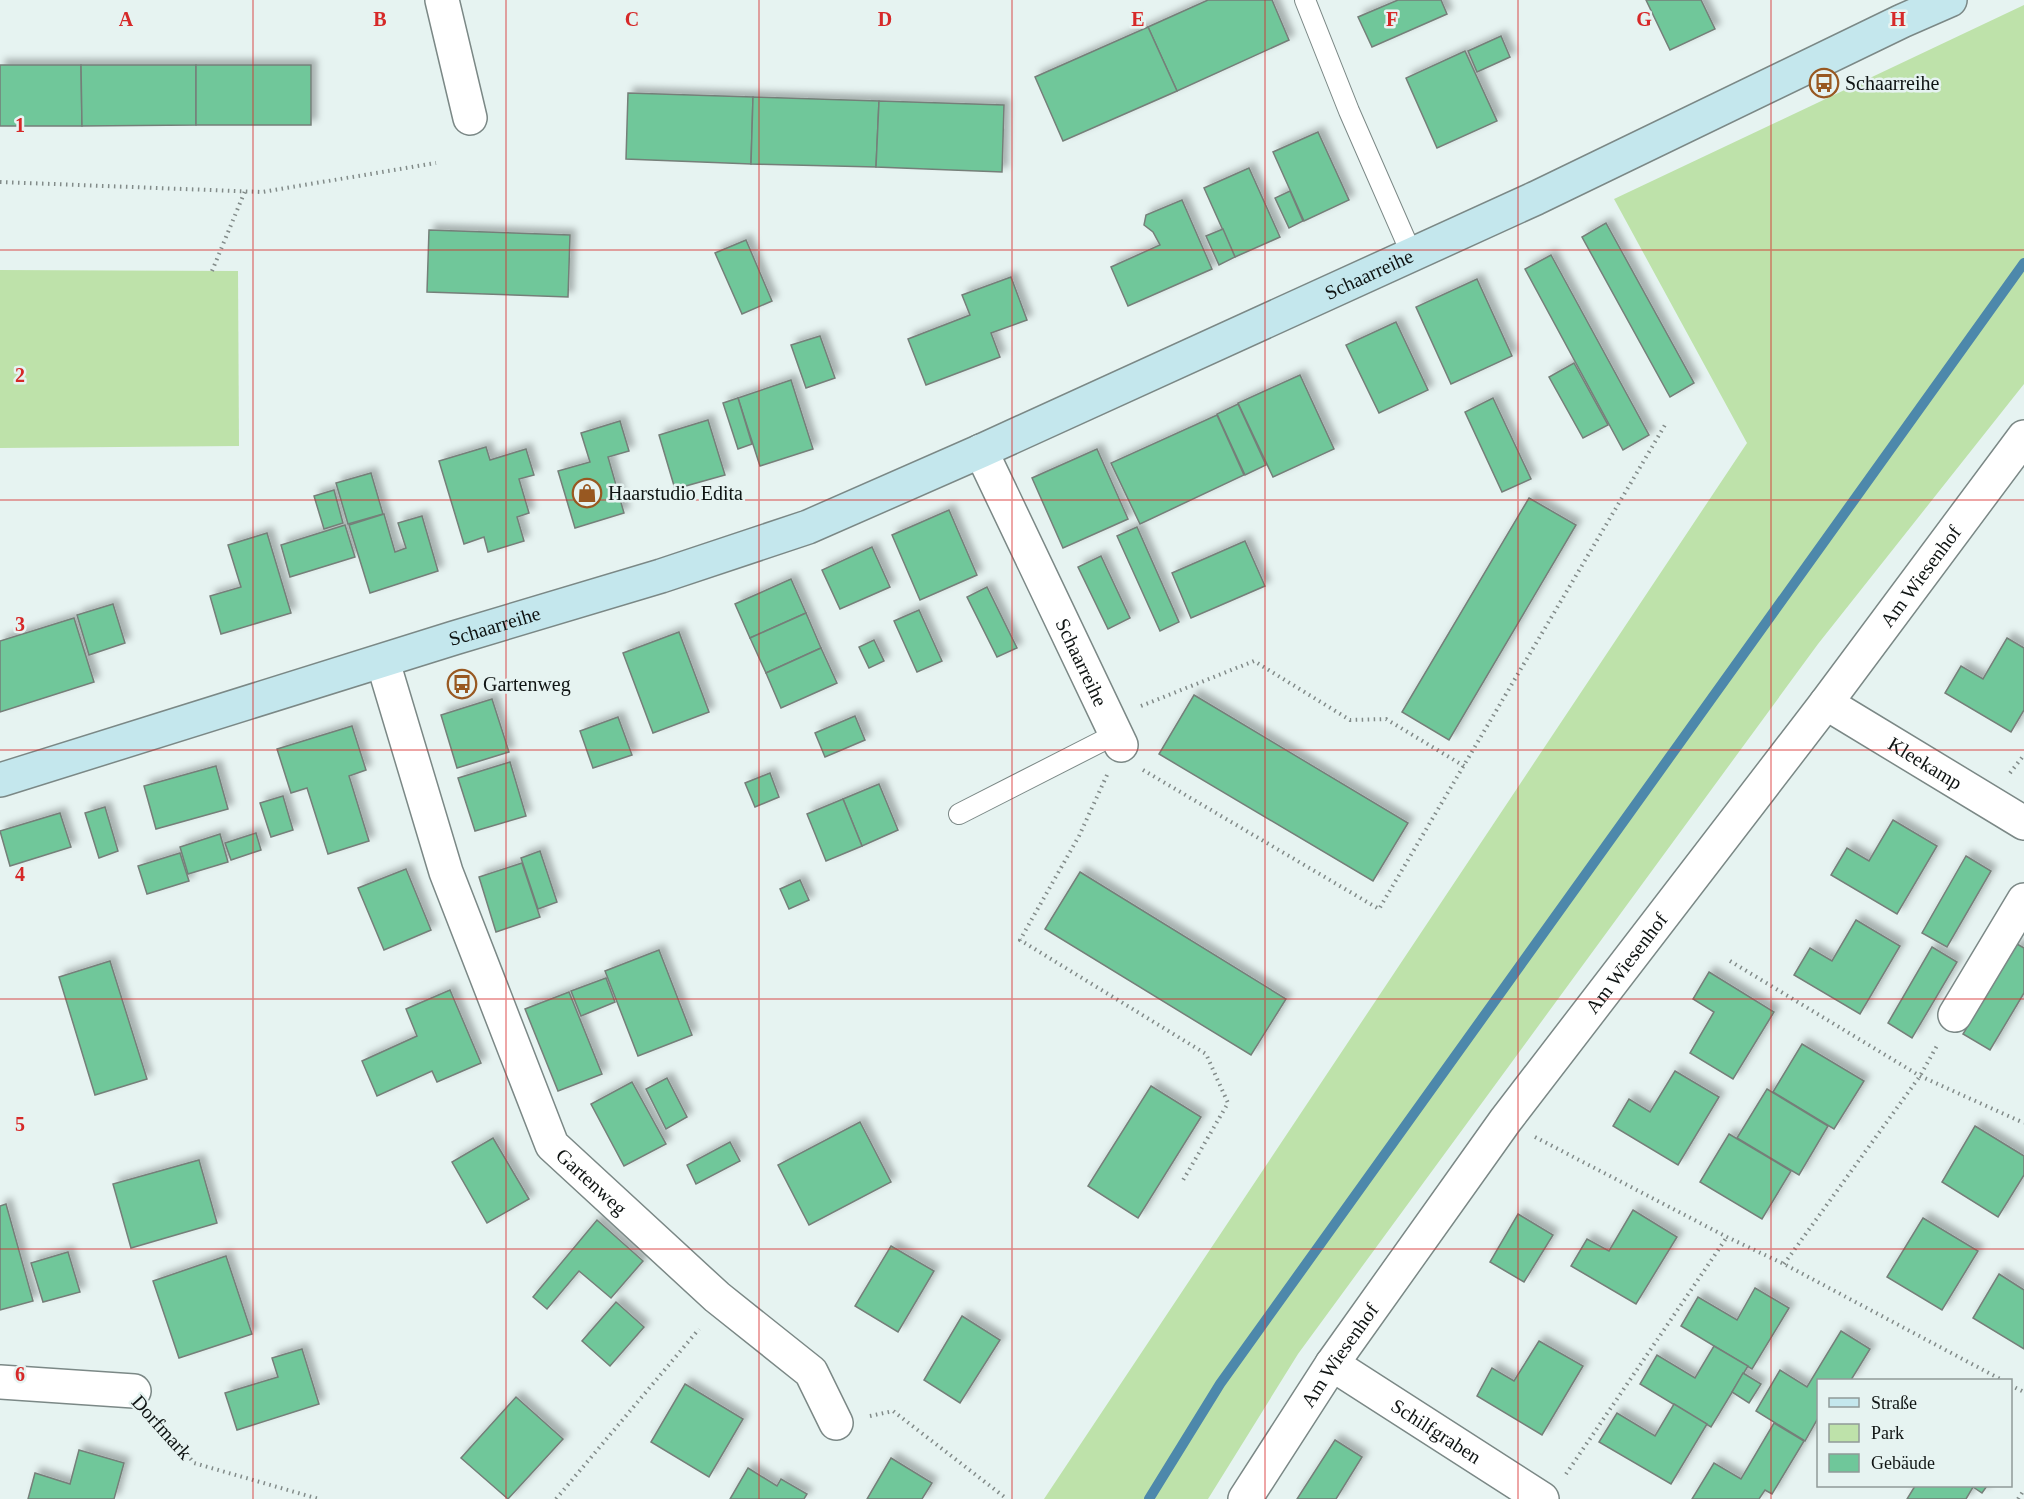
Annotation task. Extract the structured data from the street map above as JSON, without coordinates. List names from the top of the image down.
{
  "streets": {
    "main road": ["Schaarreihe"],
    "street": [
      "Am Wiesenhof",
      "Kleekamp",
      "Gartenweg",
      "Dorfmark",
      "Schilfgraben"
    ]
  },
  "crossings": [
    ["Schaarreihe", "Gartenweg"],
    ["Am Wiesenhof", "Kleekamp"],
    ["Am Wiesenhof", "Schilfgraben"]
  ],
  "places": {
    "bus stop": ["Schaarreihe", "Gartenweg"],
    "shop": ["Haarstudio Edita"]
  },
  "legend": ["Straße", "Park", "Gebäude"],
  "grid": {
    "columns": [
      "A",
      "B",
      "C",
      "D",
      "E",
      "F",
      "G",
      "H"
    ],
    "rows": [
      "1",
      "2",
      "3",
      "4",
      "5",
      "6"
    ]
  }
}
